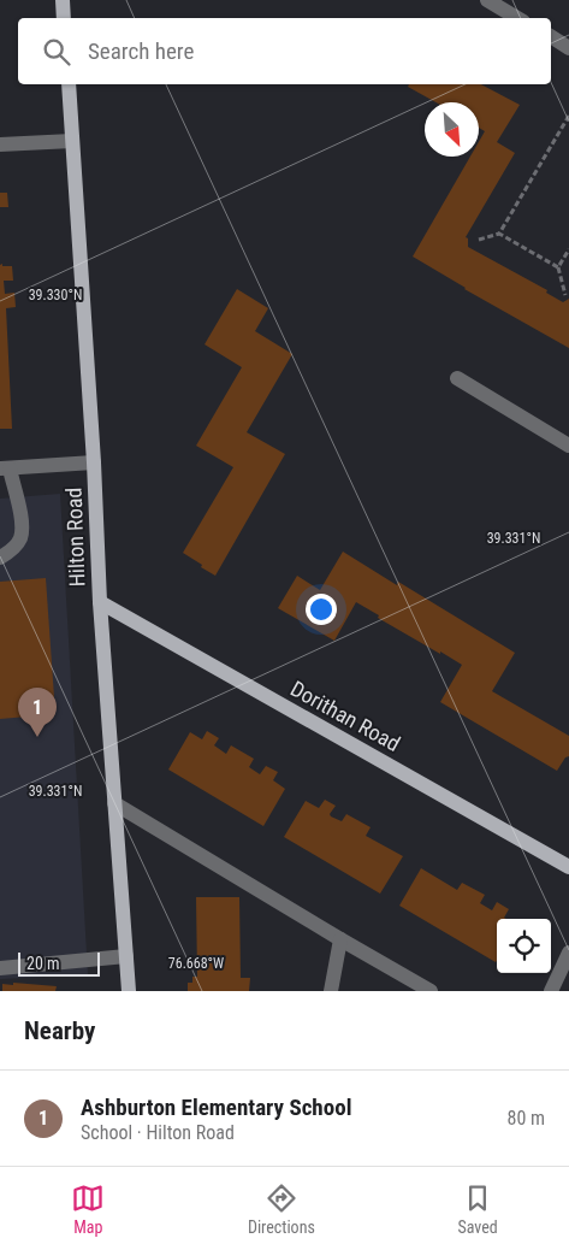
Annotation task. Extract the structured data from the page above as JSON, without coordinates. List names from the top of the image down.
{
  "streets": {
    "main road": ["Hilton Road", "Dorithan Road"]
  },
  "crossings": [
    ["Hilton Road", "Dorithan Road"]
  ],
  "scale_bar": "20 m",
  "north": "bottom right",
  "page": {
    "search": "Search here",
    "pins": "1",
    "scale": "20 m",
    "heading": "Nearby",
    "list": [
      {
        "mark": "1",
        "name": "Ashburton Elementary School",
        "note": "School · Hilton Road",
        "value": "80 m"
      }
    ],
    "nav": ["Map", "Directions", "Saved"]
  },
  "coordinates": ["39.330°N", "39.331°N", "76.668°W"]
}
